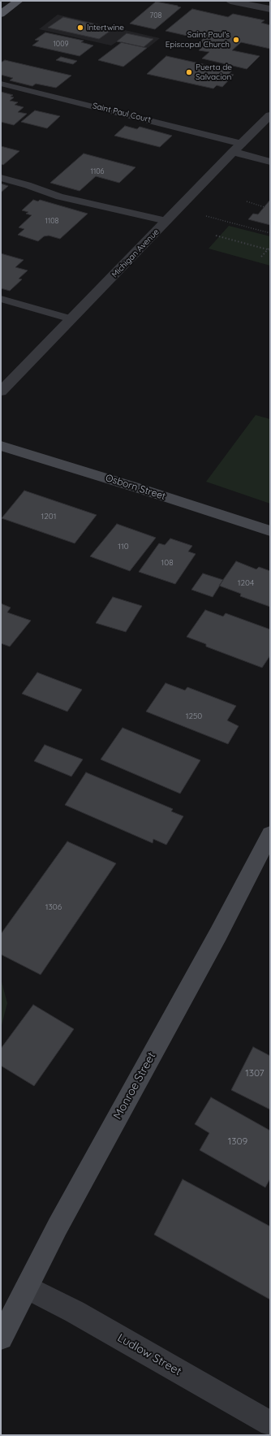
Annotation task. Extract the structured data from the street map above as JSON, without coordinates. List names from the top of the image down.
{
  "streets": {
    "main road": ["Osborn Street", "Monroe Street"],
    "street": ["Michigan Avenue", "Ludlow Street"],
    "lane": ["Saint Paul Court"]
  },
  "crossings": [
    ["Saint Paul Court", "Michigan Avenue"],
    ["Monroe Street", "Ludlow Street"]
  ],
  "places": ["Intertwine", "Saint Paul's Episcopal Church", "Puerta de Salvacion"],
  "house_numbers": [
    "708",
    "1009",
    "1106",
    "1108",
    "1201",
    "110",
    "108",
    "1204",
    "1250",
    "1306",
    "1307",
    "1309"
  ]
}
